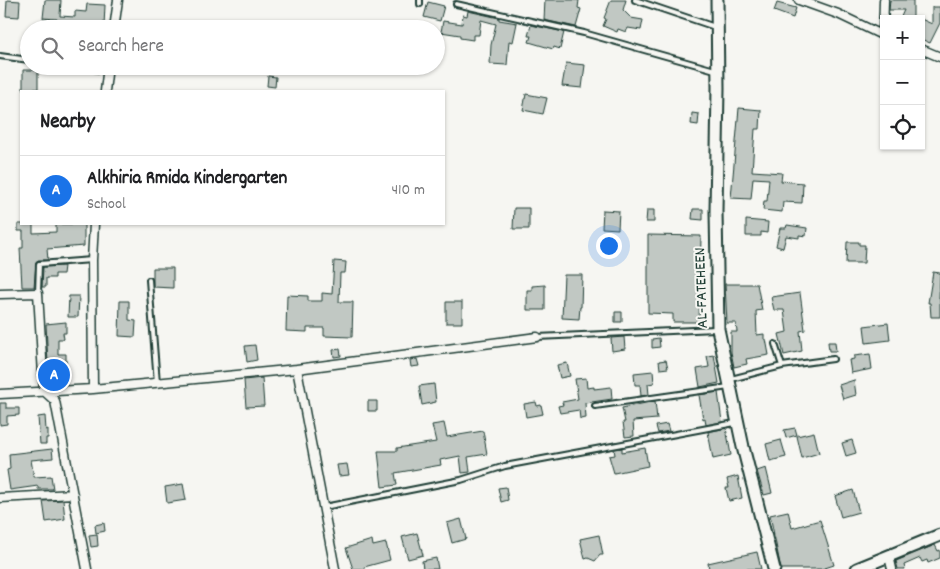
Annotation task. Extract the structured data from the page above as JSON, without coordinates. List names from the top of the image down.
{
  "streets": {
    "street": ["AL-FATEHEEN"]
  },
  "page": {
    "map_buttons": ["+", "−"],
    "search": "Search here",
    "heading": "Nearby",
    "list": [
      {
        "mark": "A",
        "name": "Alkhiria Rmida Kindergarten",
        "note": "School",
        "value": "410 m"
      }
    ],
    "pins": "A"
  }
}
